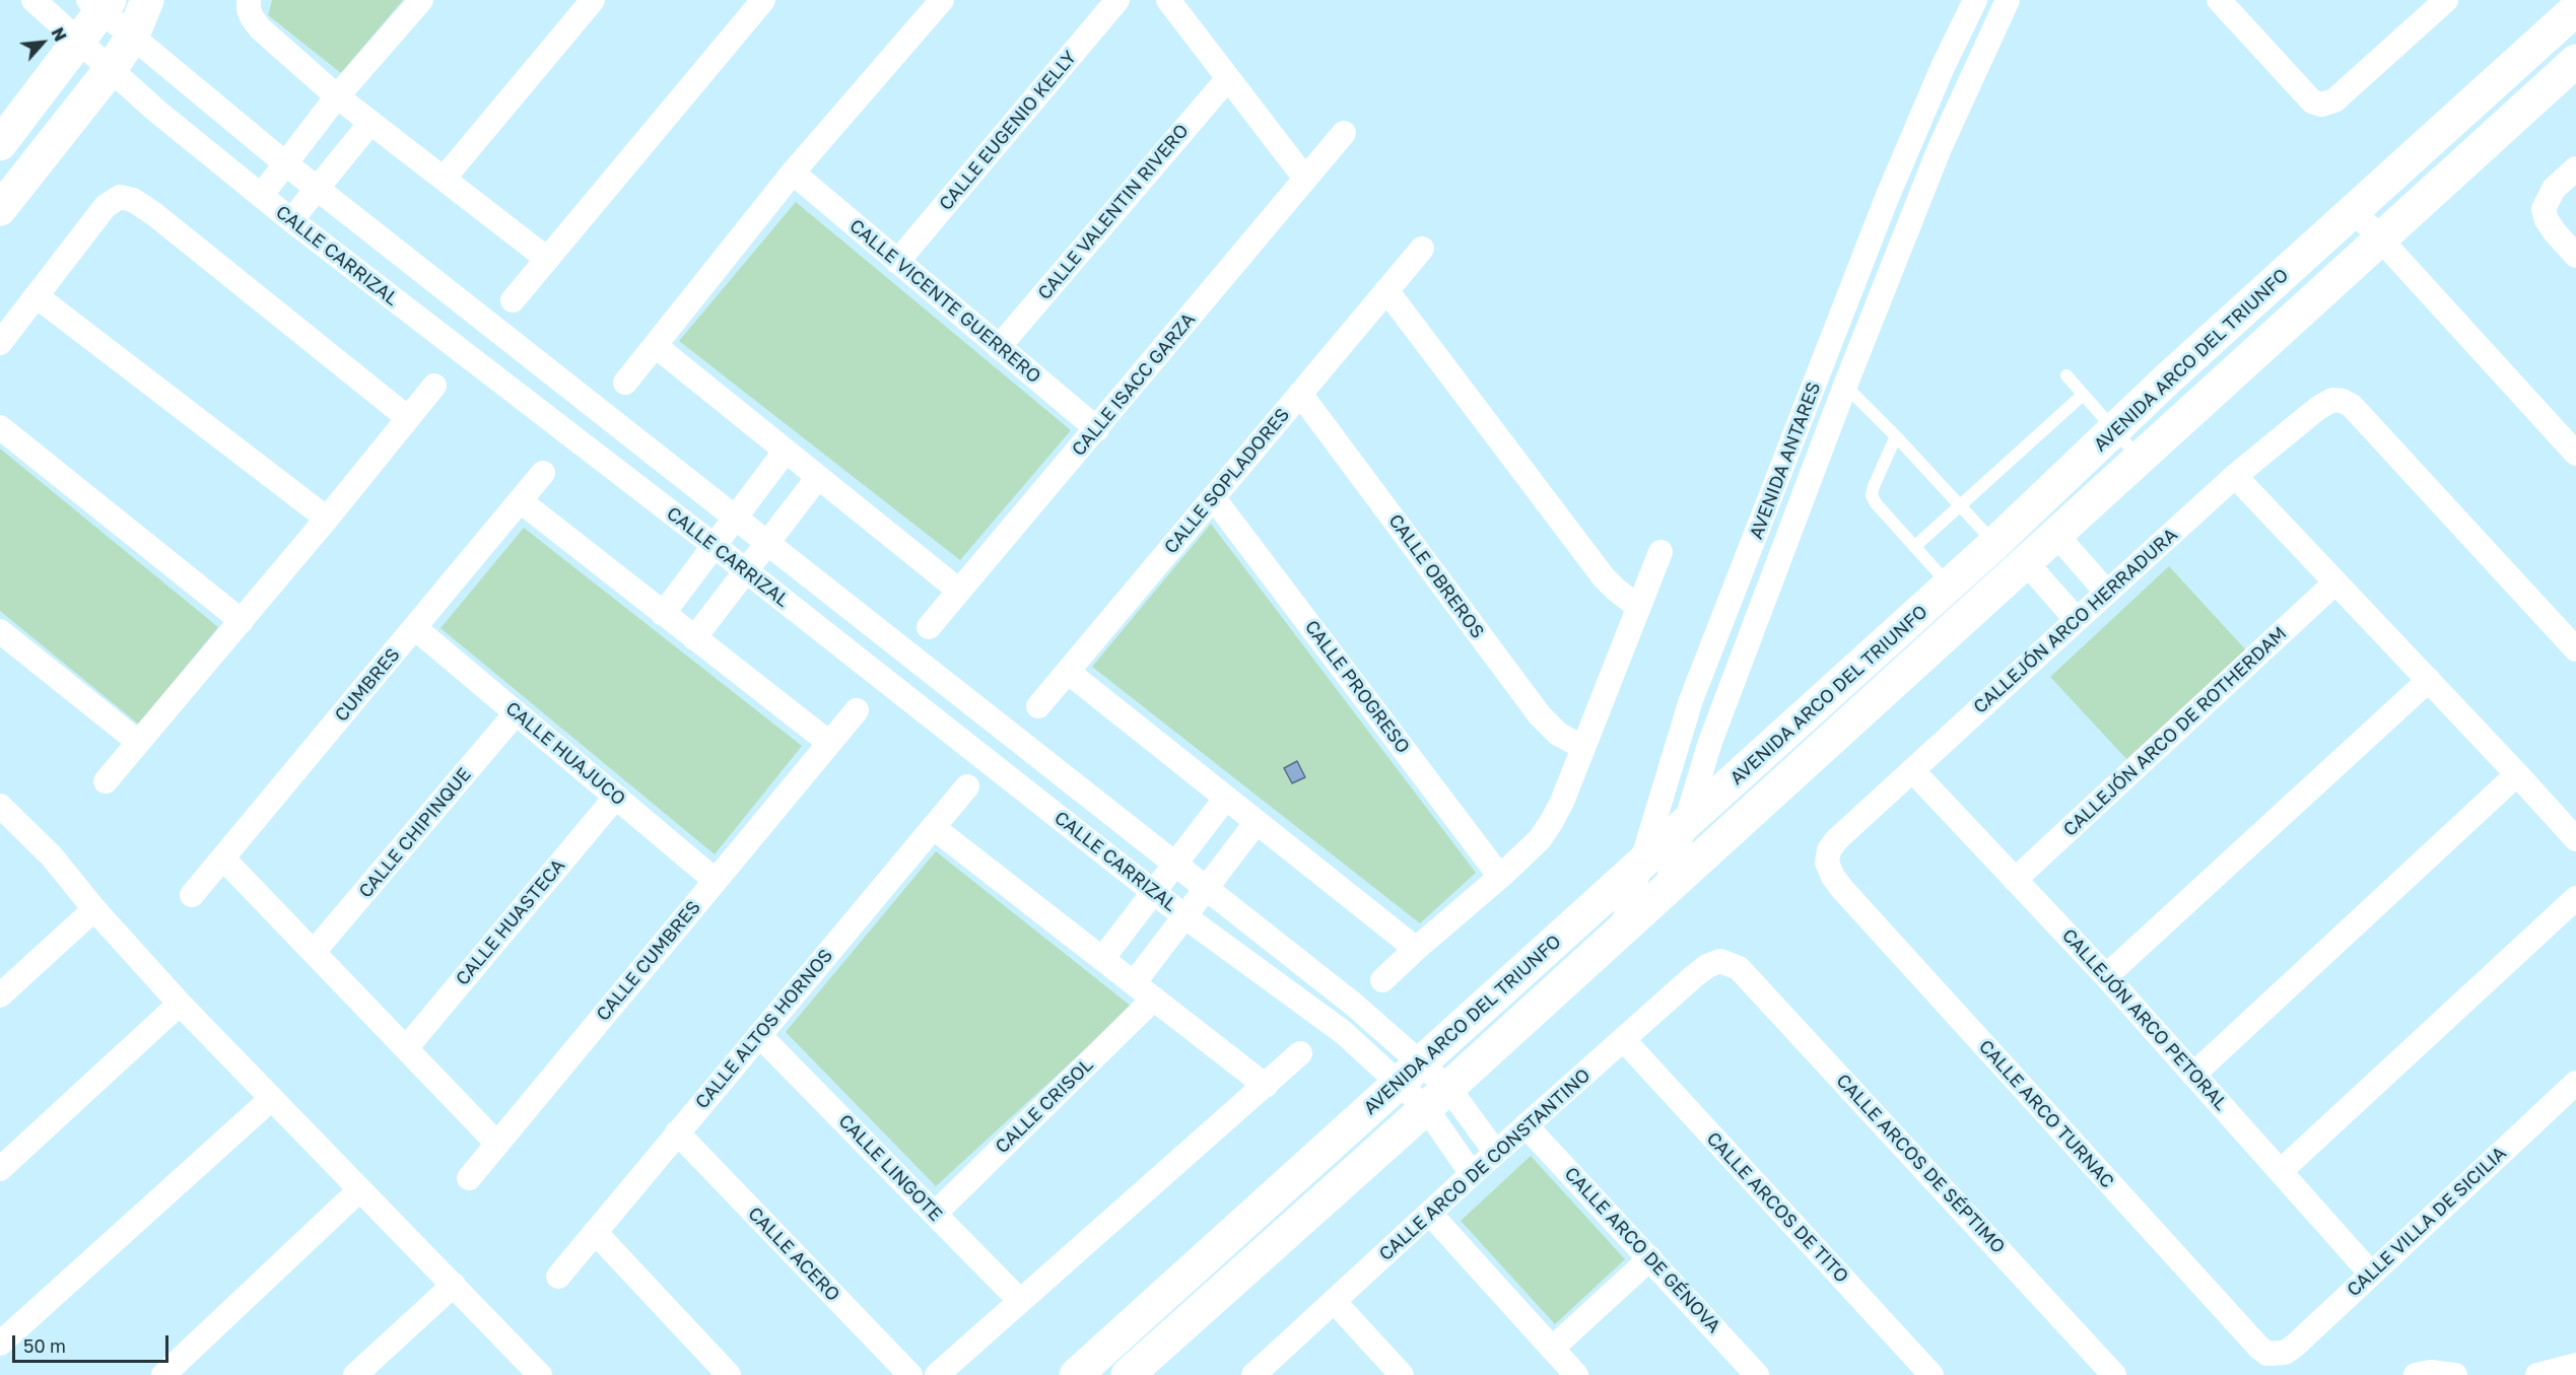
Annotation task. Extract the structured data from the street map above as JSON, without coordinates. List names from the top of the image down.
{
  "streets": {
    "street": [
      "CALLE EUGENIO KELLY",
      "CALLE VALENTIN RIVERO",
      "CALLE CARRIZAL",
      "CALLE VICENTE GUERRERO",
      "AVENIDA ARCO DEL TRIUNFO",
      "CALLE ISACC GARZA",
      "AVENIDA ANTARES",
      "CALLE SOPLADORES",
      "CALLE OBREROS",
      "CALLEJÓN ARCO HERRADURA",
      "CUMBRES",
      "CALLE PROGRESO",
      "CALLEJÓN ARCO DE ROTHERDAM",
      "CALLE HUAJUCO",
      "CALLE CHIPINQUE",
      "CALLE HUASTECA",
      "CALLE CUMBRES",
      "CALLEJÓN ARCO PETORAL",
      "CALLE ALTOS HORNOS",
      "CALLE CRISOL",
      "CALLE ARCO TURNAC",
      "CALLE ARCOS DE SÉPTIMO",
      "CALLE ARCO DE CONSTANTINO",
      "CALLE LINGOTE",
      "CALLE ARCOS DE TITO",
      "CALLE VILLA DE SICILIA",
      "CALLE ARCO DE GÉNOVA",
      "CALLE ACERO"
    ]
  },
  "crossings": [
    ["CALLE EUGENIO KELLY", "CALLE VICENTE GUERRERO"],
    ["CALLE VALENTIN RIVERO", "CALLE VICENTE GUERRERO"],
    ["CALLE CARRIZAL", "AVENIDA ARCO DEL TRIUNFO"],
    ["CALLE VICENTE GUERRERO", "CALLE ISACC GARZA"],
    ["AVENIDA ARCO DEL TRIUNFO", "AVENIDA ANTARES"],
    ["CALLE SOPLADORES", "CALLE OBREROS"],
    ["CALLE SOPLADORES", "CALLE PROGRESO"],
    ["CALLEJÓN ARCO HERRADURA", "CALLEJÓN ARCO PETORAL"],
    ["CALLEJÓN ARCO HERRADURA", "CALLE ARCO TURNAC"],
    ["CUMBRES", "CALLE HUAJUCO"],
    ["CALLEJÓN ARCO DE ROTHERDAM", "CALLEJÓN ARCO PETORAL"],
    ["CALLE HUAJUCO", "CALLE CHIPINQUE"],
    ["CALLE HUAJUCO", "CALLE HUASTECA"],
    ["CALLE HUAJUCO", "CALLE CUMBRES"],
    ["CALLEJÓN ARCO PETORAL", "CALLE VILLA DE SICILIA"],
    ["CALLE ALTOS HORNOS", "CALLE LINGOTE"],
    ["CALLE ALTOS HORNOS", "CALLE ACERO"],
    ["CALLE CRISOL", "CALLE LINGOTE"],
    ["CALLE ARCO TURNAC", "CALLE VILLA DE SICILIA"],
    ["CALLE ARCOS DE SÉPTIMO", "CALLE ARCO DE CONSTANTINO"],
    ["CALLE ARCO DE CONSTANTINO", "CALLE ARCOS DE TITO"],
    ["CALLE ARCO DE CONSTANTINO", "CALLE ARCO DE GÉNOVA"]
  ],
  "scale_bar": "50 m",
  "north": "top right"
}
